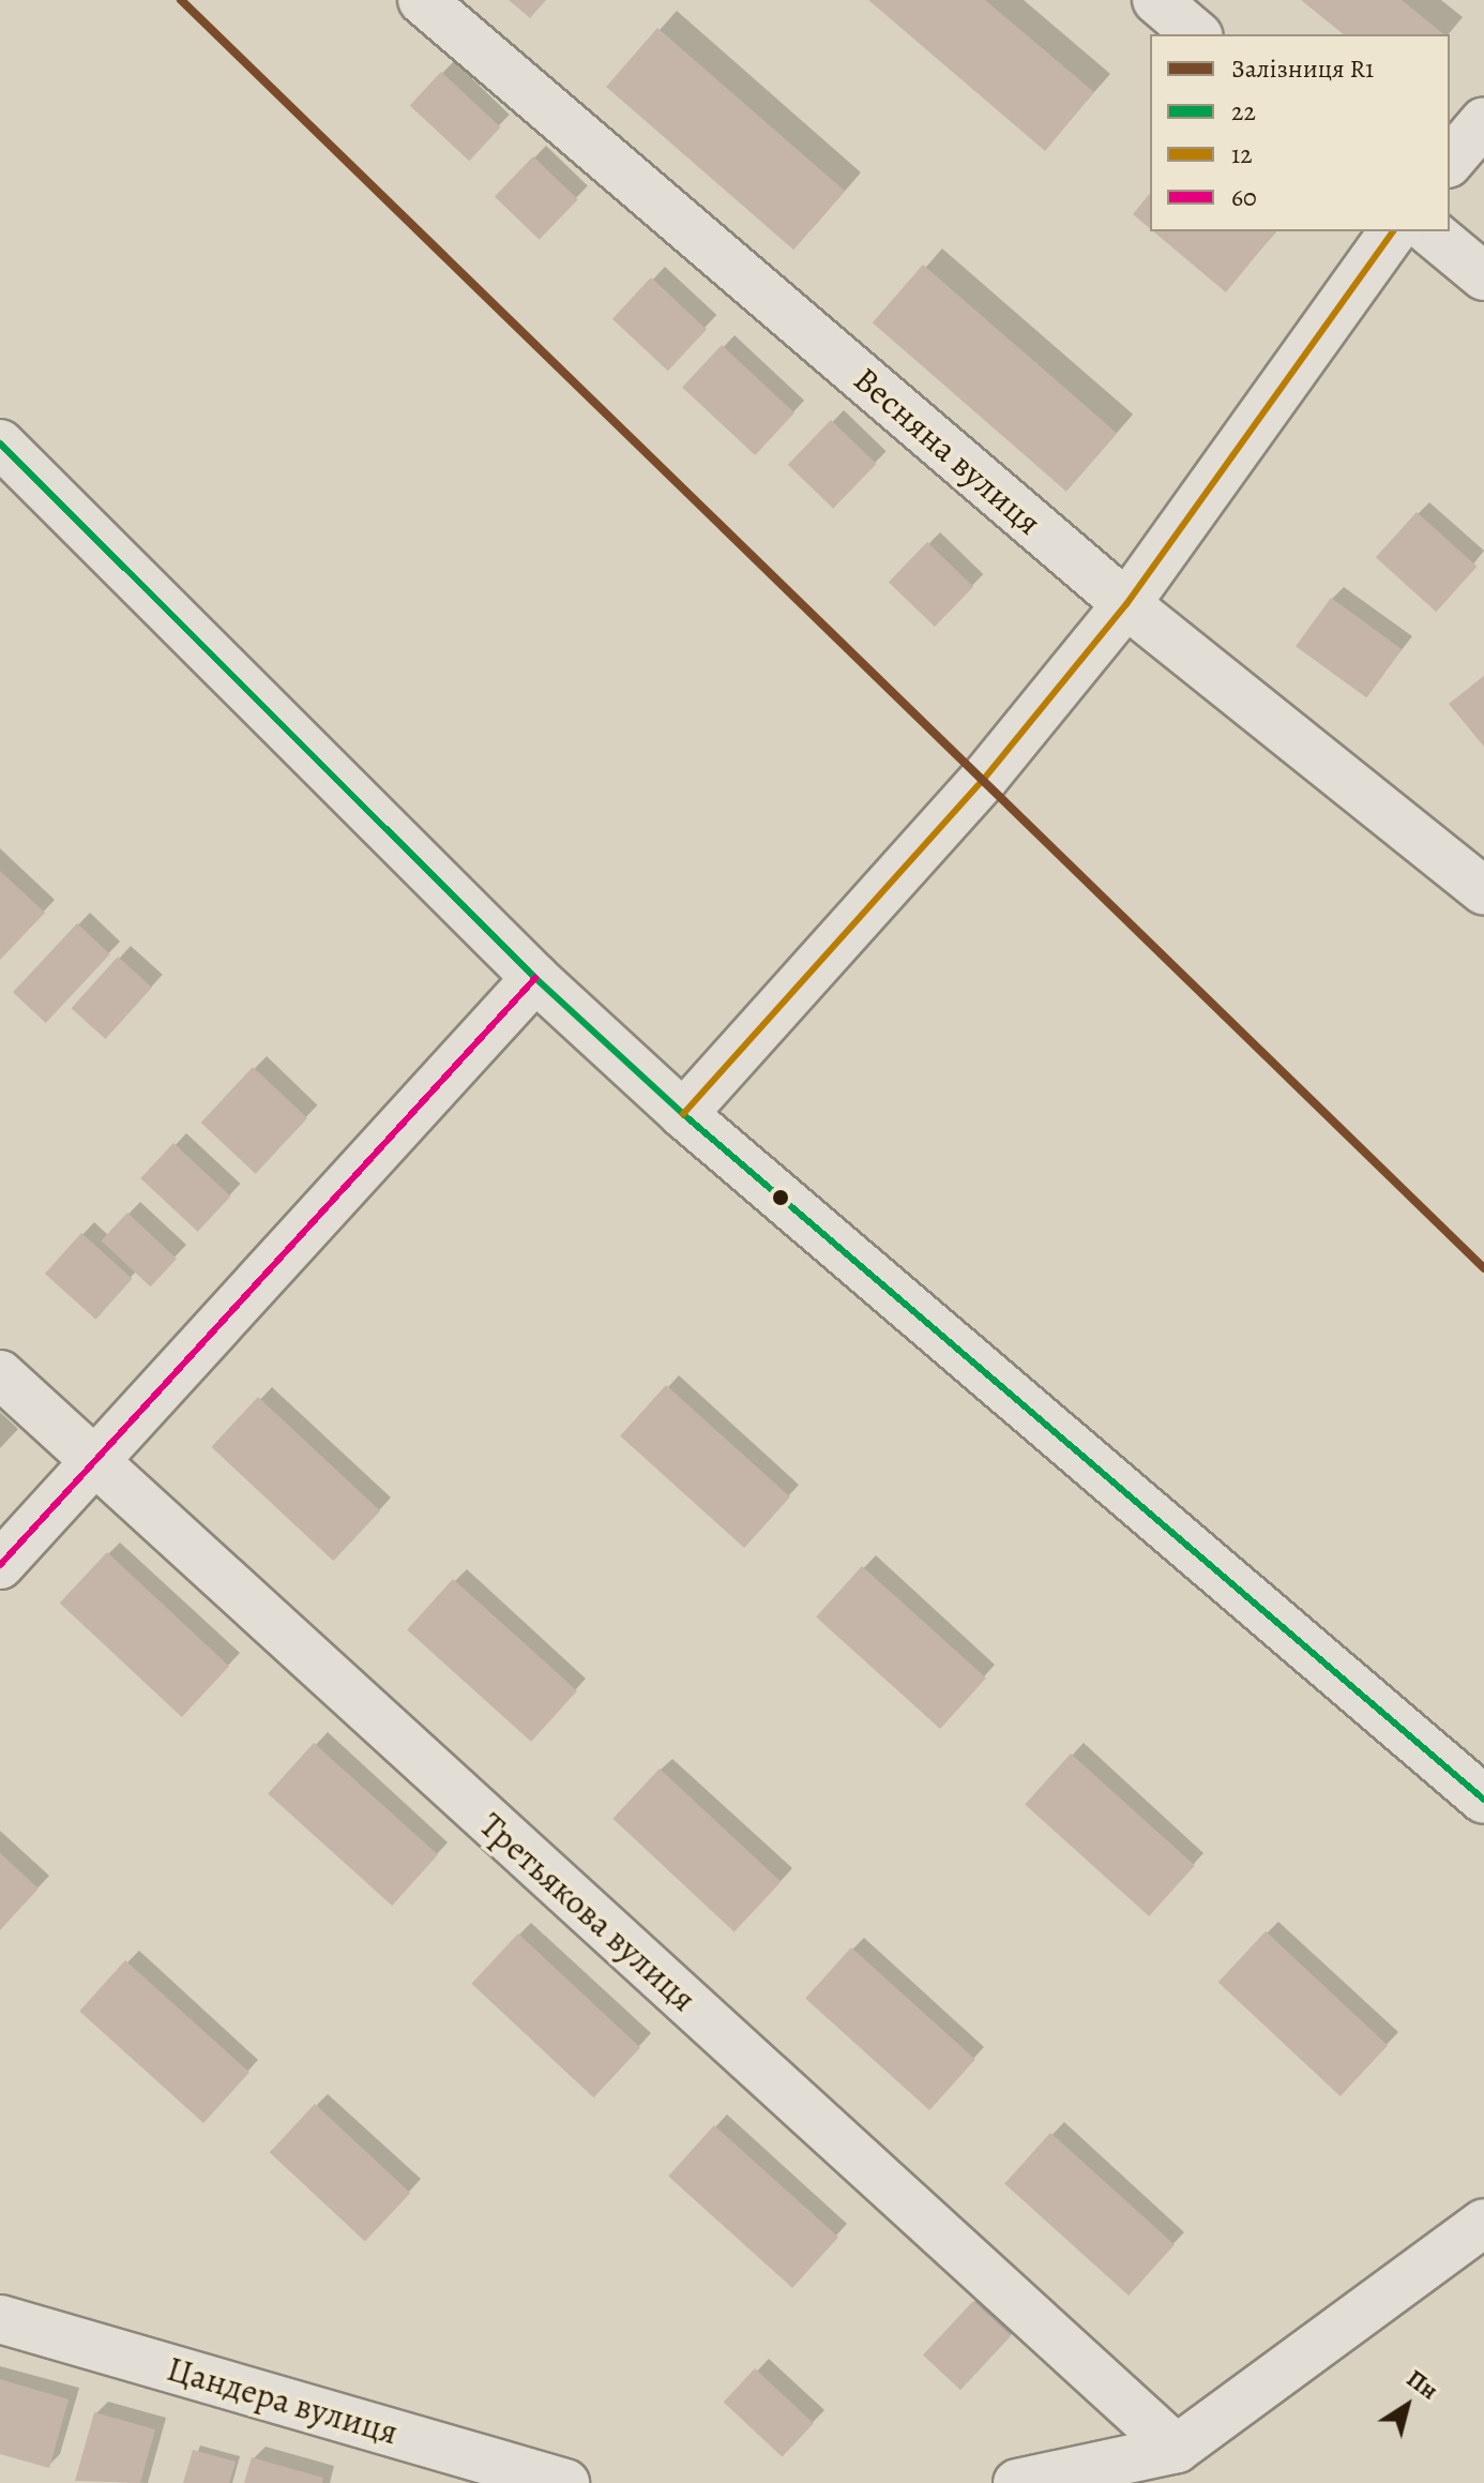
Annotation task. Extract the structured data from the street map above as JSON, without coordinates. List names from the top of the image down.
{
  "streets": {
    "street": ["Весняна вулиця", "Третьякова вулиця", "Цандера вулиця"]
  },
  "lines": [
    "rail line R1",
    "transit line 12",
    "transit line 22",
    "transit line 60"
  ],
  "legend": [
    "Залізниця R1",
    "22",
    "12",
    "60"
  ],
  "north": "top right"
}
